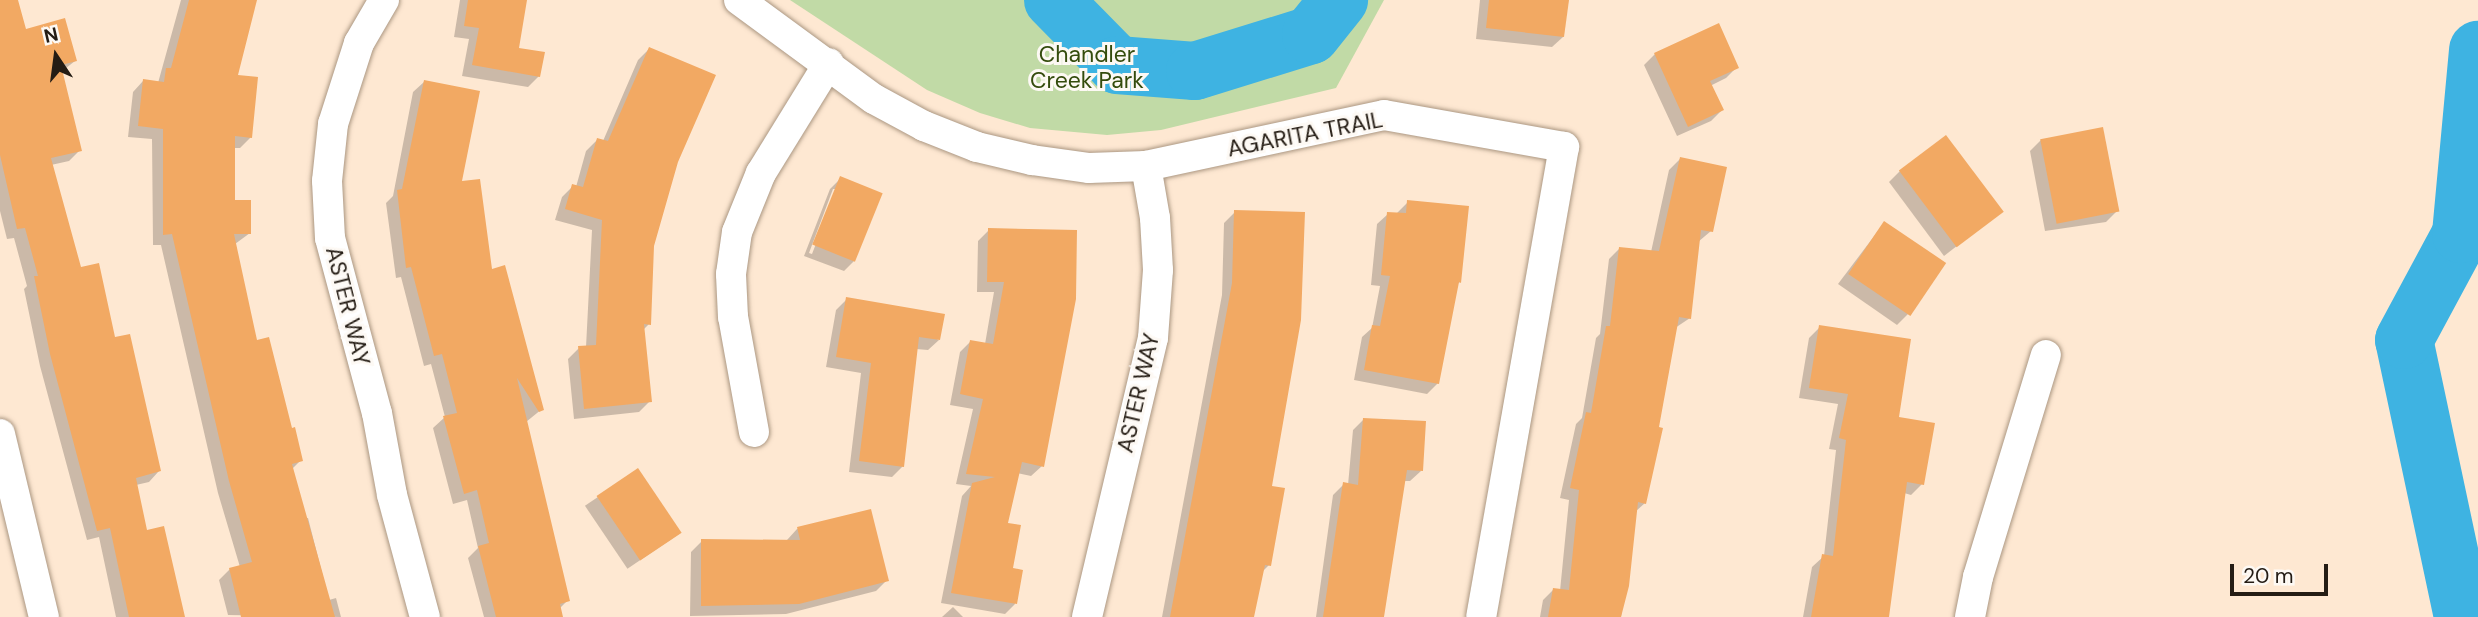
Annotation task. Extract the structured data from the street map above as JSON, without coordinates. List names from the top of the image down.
{
  "streets": {
    "street": ["AGARITA TRAIL", "ASTER WAY"]
  },
  "crossings": [
    ["AGARITA TRAIL", "ASTER WAY"]
  ],
  "parks": ["Chandler Creek Park"],
  "scale_bar": "20 m",
  "north": "top"
}
